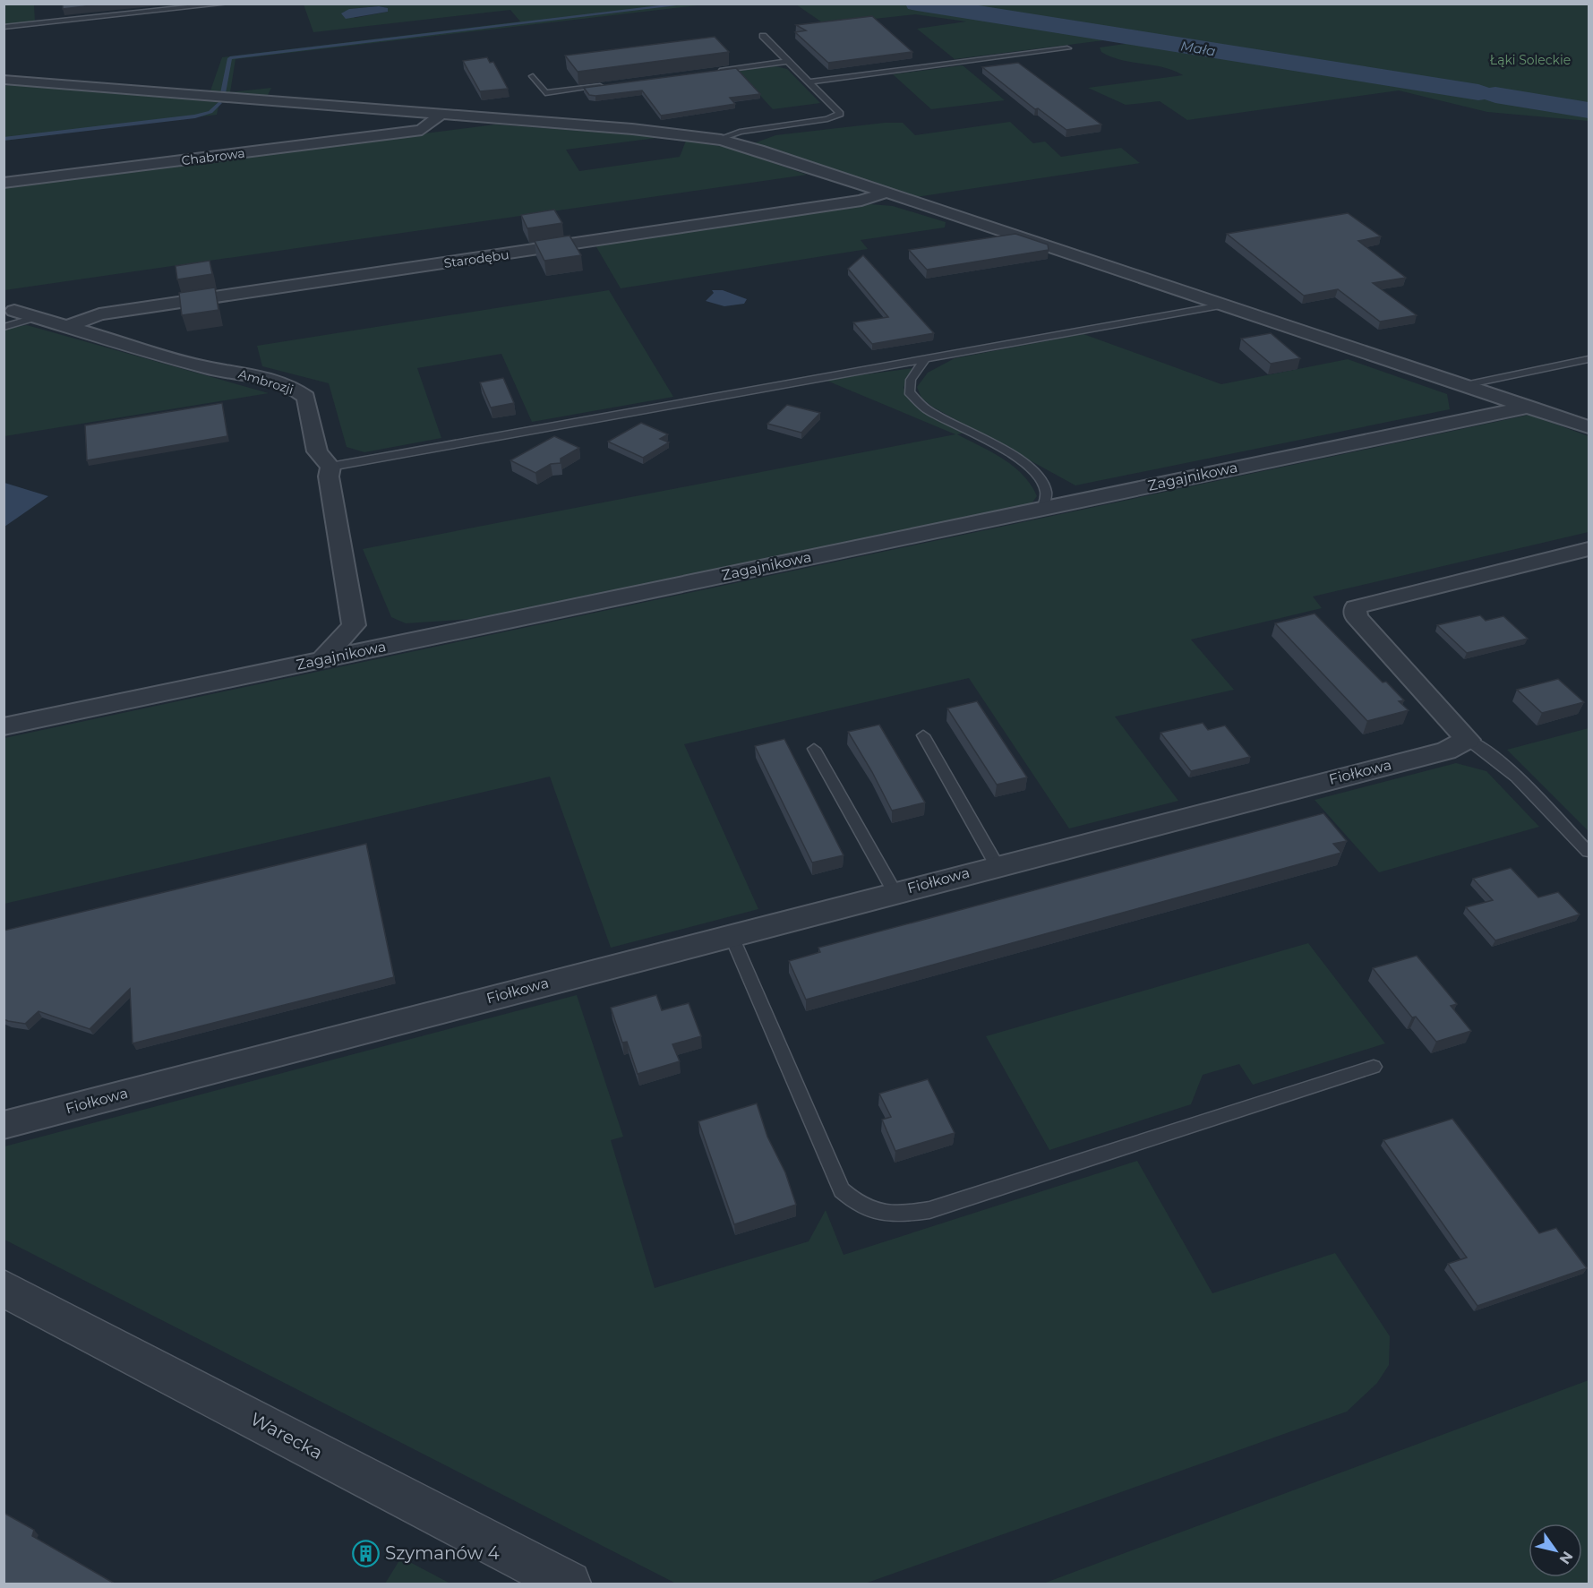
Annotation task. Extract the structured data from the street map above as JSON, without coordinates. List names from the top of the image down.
{
  "streets": {
    "street": [
      "Chabrowa",
      "Starodębu",
      "Ambrozji",
      "Zagajnikowa",
      "Fiołkowa",
      "Warecka"
    ]
  },
  "crossings": [
    ["Starodębu", "Ambrozji"]
  ],
  "water": ["Mała"],
  "parks": ["Łąki Soleckie"],
  "places": {
    "building": ["Szymanów 4"]
  },
  "north": "bottom right"
}
